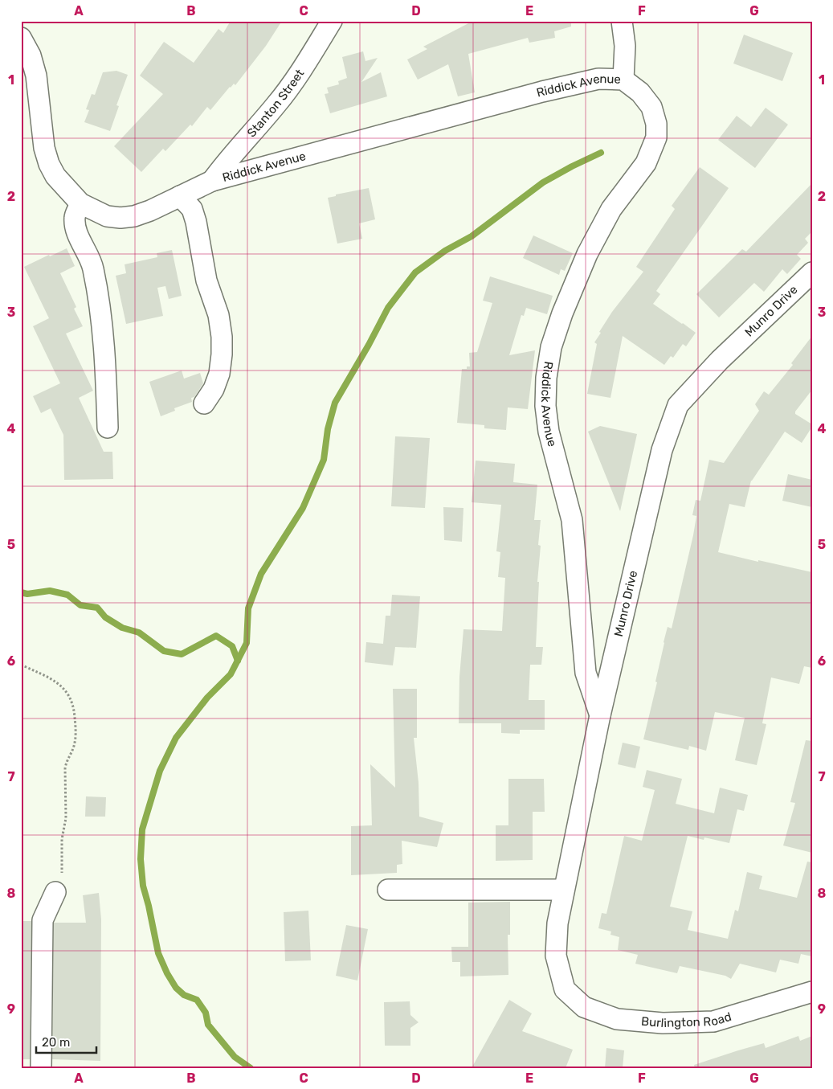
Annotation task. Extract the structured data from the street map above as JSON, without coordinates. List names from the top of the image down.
{
  "streets": {
    "street": [
      "Riddick Avenue",
      "Stanton Street",
      "Munro Drive",
      "Burlington Road"
    ]
  },
  "crossings": [
    ["Riddick Avenue", "Stanton Street"],
    ["Riddick Avenue", "Munro Drive"],
    ["Munro Drive", "Burlington Road"]
  ],
  "scale_bar": "20 m",
  "grid": {
    "columns": [
      "A",
      "B",
      "C",
      "D",
      "E",
      "F",
      "G"
    ],
    "rows": [
      "1",
      "2",
      "3",
      "4",
      "5",
      "6",
      "7",
      "8",
      "9"
    ]
  }
}
